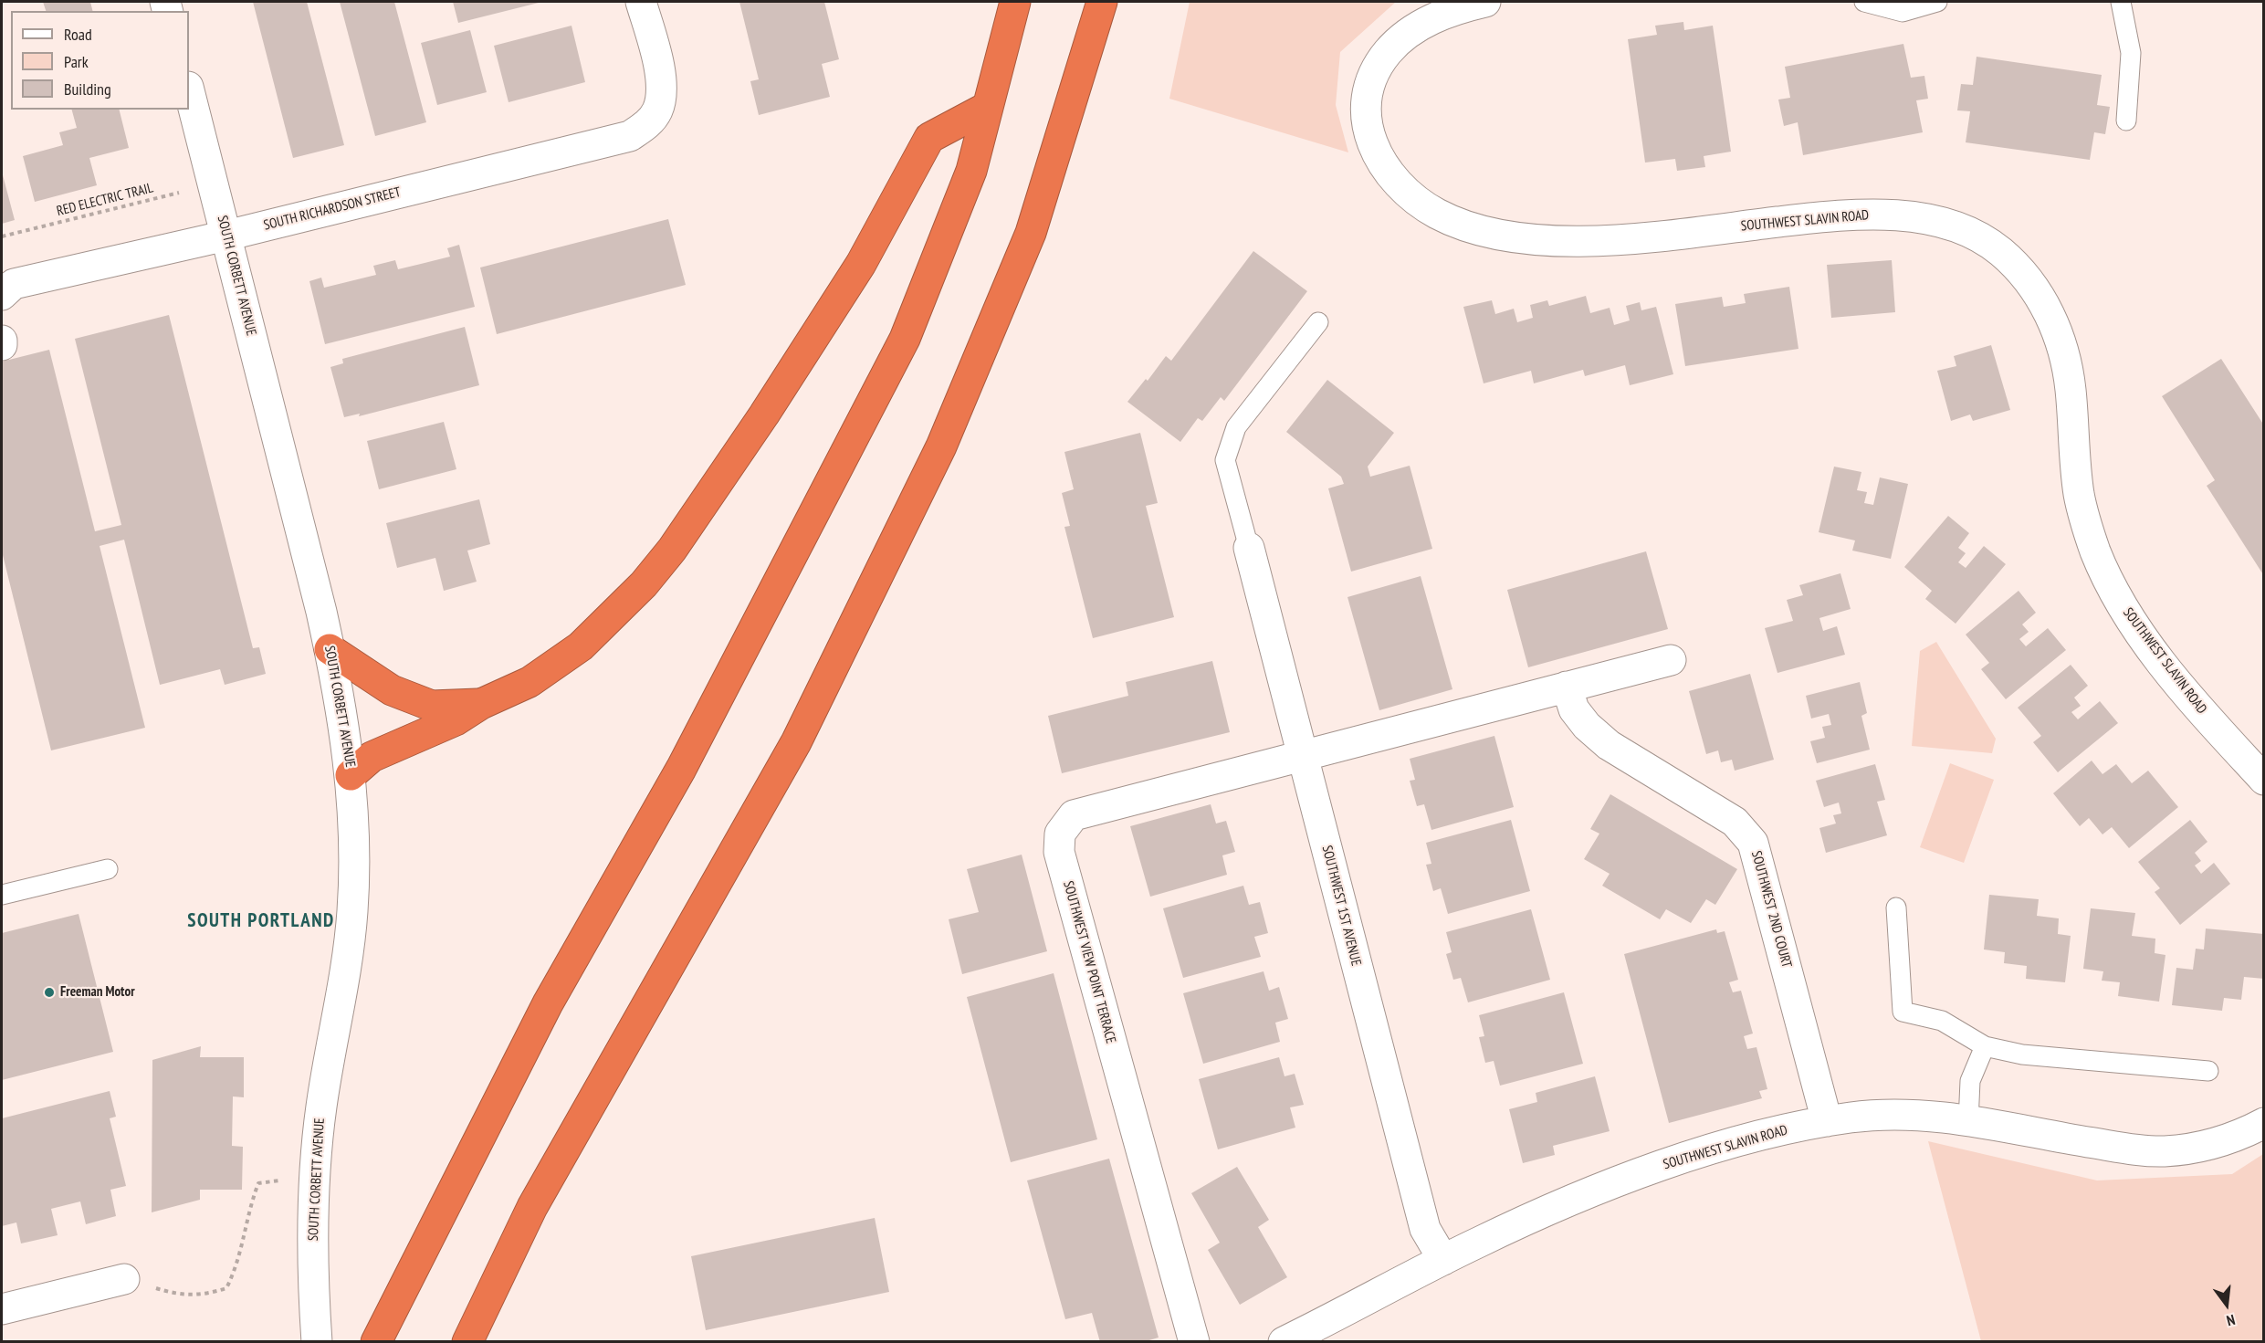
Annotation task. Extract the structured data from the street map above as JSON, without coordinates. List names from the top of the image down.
{
  "streets": {
    "street": [
      "SOUTH RICHARDSON STREET",
      "SOUTHWEST SLAVIN ROAD",
      "SOUTH CORBETT AVENUE",
      "SOUTHWEST 1ST AVENUE",
      "SOUTHWEST 2ND COURT",
      "SOUTHWEST VIEW POINT TERRACE"
    ],
    "path": ["RED ELECTRIC TRAIL"]
  },
  "crossings": [
    ["RED ELECTRIC TRAIL", "SOUTH CORBETT AVENUE"],
    ["SOUTH RICHARDSON STREET", "SOUTH CORBETT AVENUE"],
    ["SOUTHWEST SLAVIN ROAD", "SOUTHWEST 1ST AVENUE"],
    ["SOUTHWEST SLAVIN ROAD", "SOUTHWEST 2ND COURT"],
    ["SOUTHWEST 1ST AVENUE", "SOUTHWEST VIEW POINT TERRACE"]
  ],
  "districts": ["SOUTH PORTLAND"],
  "places": ["Freeman Motor"],
  "legend": ["Road", "Park", "Building"],
  "north": "bottom"
}
